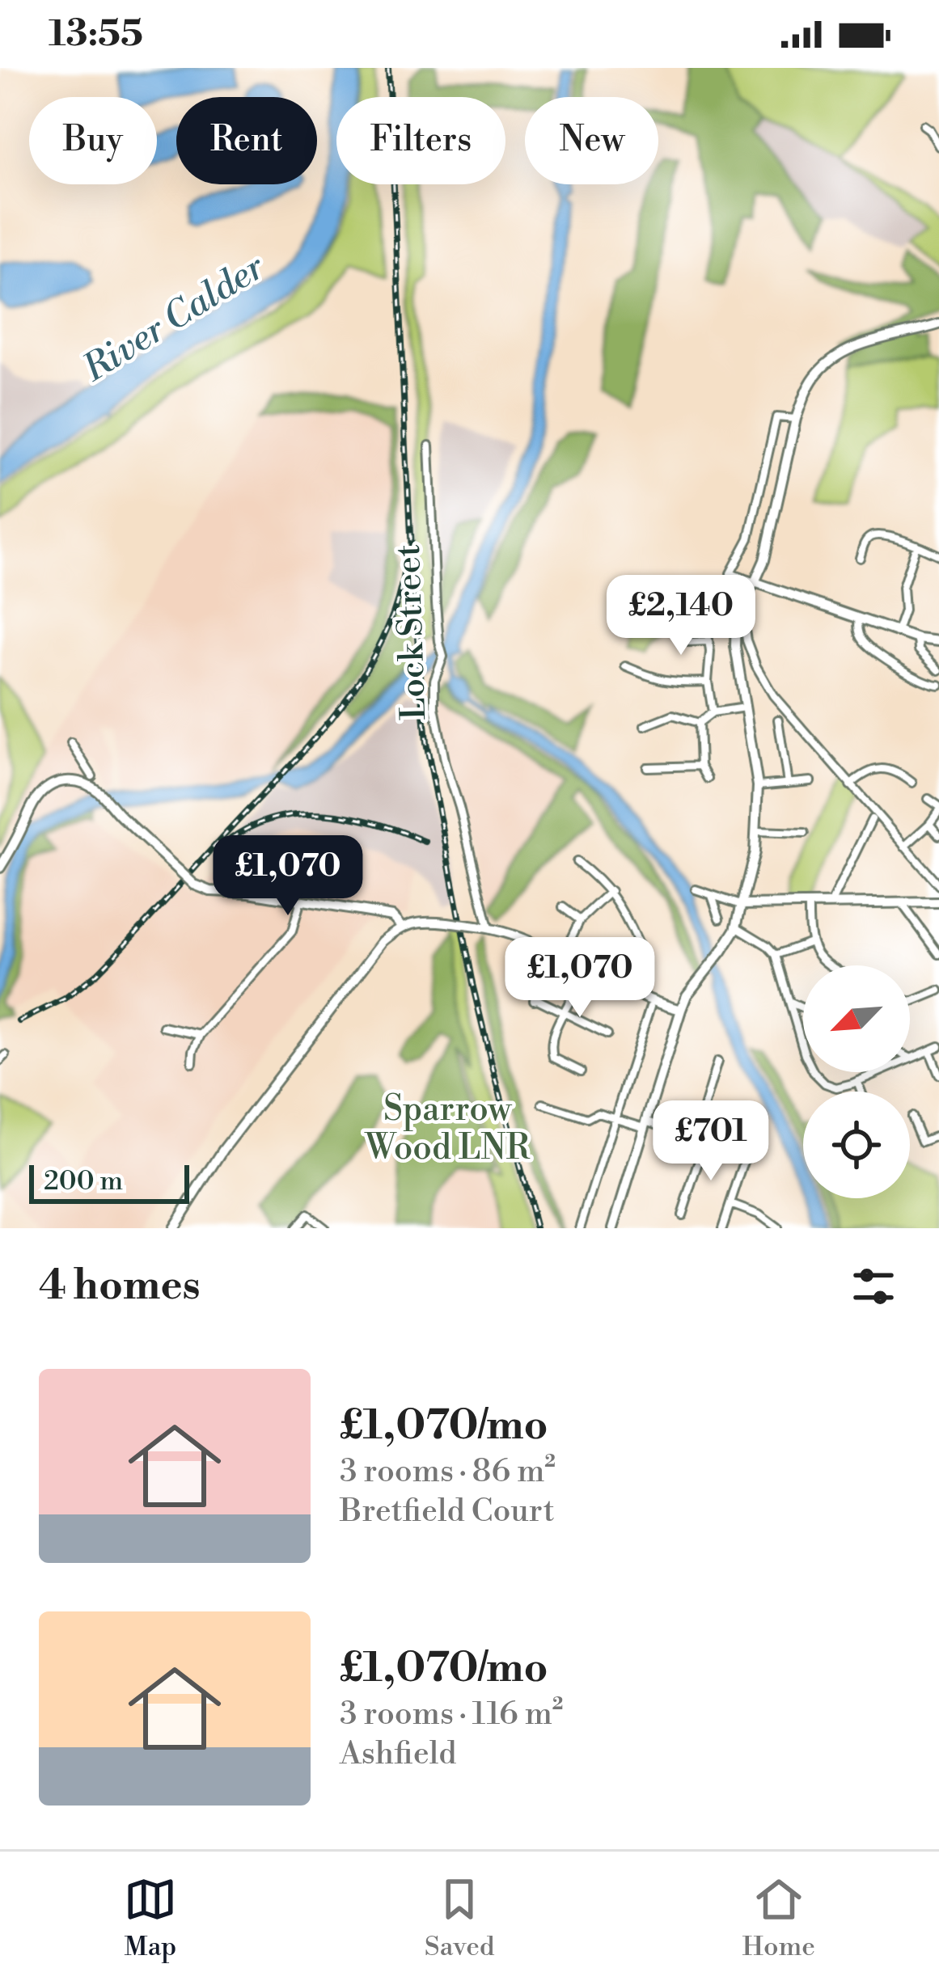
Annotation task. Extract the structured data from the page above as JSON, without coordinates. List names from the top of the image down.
{
  "streets": {
    "street": ["Lock Street"]
  },
  "water": ["River Calder"],
  "parks": ["Sparrow Wood LNR"],
  "scale_bar": "200 m",
  "north": "bottom left",
  "page": {
    "status": "13:55",
    "chip": [
      "Buy",
      "Rent",
      "Filters",
      "New"
    ],
    "price": [
      "£2,140",
      "£1,070",
      "£1,070",
      "£701"
    ],
    "scale": "200 m",
    "heading": "4 homes",
    "list": [
      {
        "name": "£1,070/mo",
        "note": "3 rooms · 86 m² · Bretfield Court"
      },
      {
        "name": "£1,070/mo",
        "note": "3 rooms · 116 m² · Ashfield"
      }
    ],
    "tabs": ["Map", "Saved", "Home"]
  }
}
